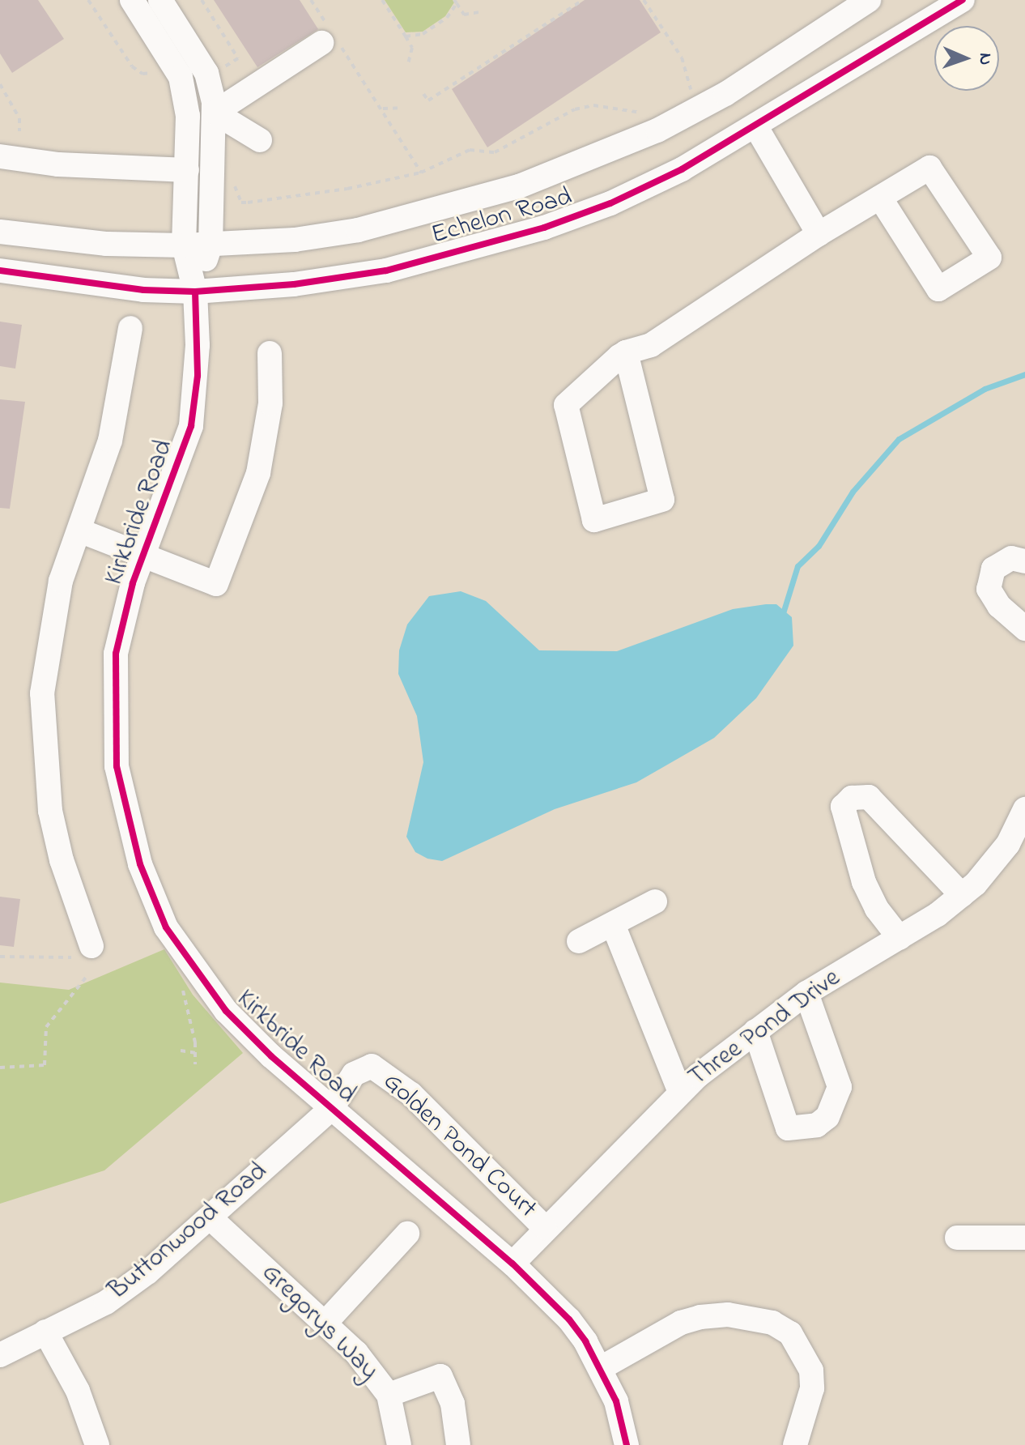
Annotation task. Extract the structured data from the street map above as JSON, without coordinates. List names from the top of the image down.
{
  "streets": {
    "street": [
      "Echelon Road",
      "Kirkbride Road",
      "Three Pond Drive",
      "Golden Pond Court",
      "Buttonwood Road",
      "Gregorys Way"
    ]
  },
  "crossings": [
    ["Echelon Road", "Kirkbride Road"],
    ["Kirkbride Road", "Three Pond Drive"],
    ["Kirkbride Road", "Buttonwood Road"],
    ["Three Pond Drive", "Golden Pond Court"],
    ["Golden Pond Court", "Buttonwood Road"],
    ["Buttonwood Road", "Gregorys Way"]
  ],
  "north": "right"
}
